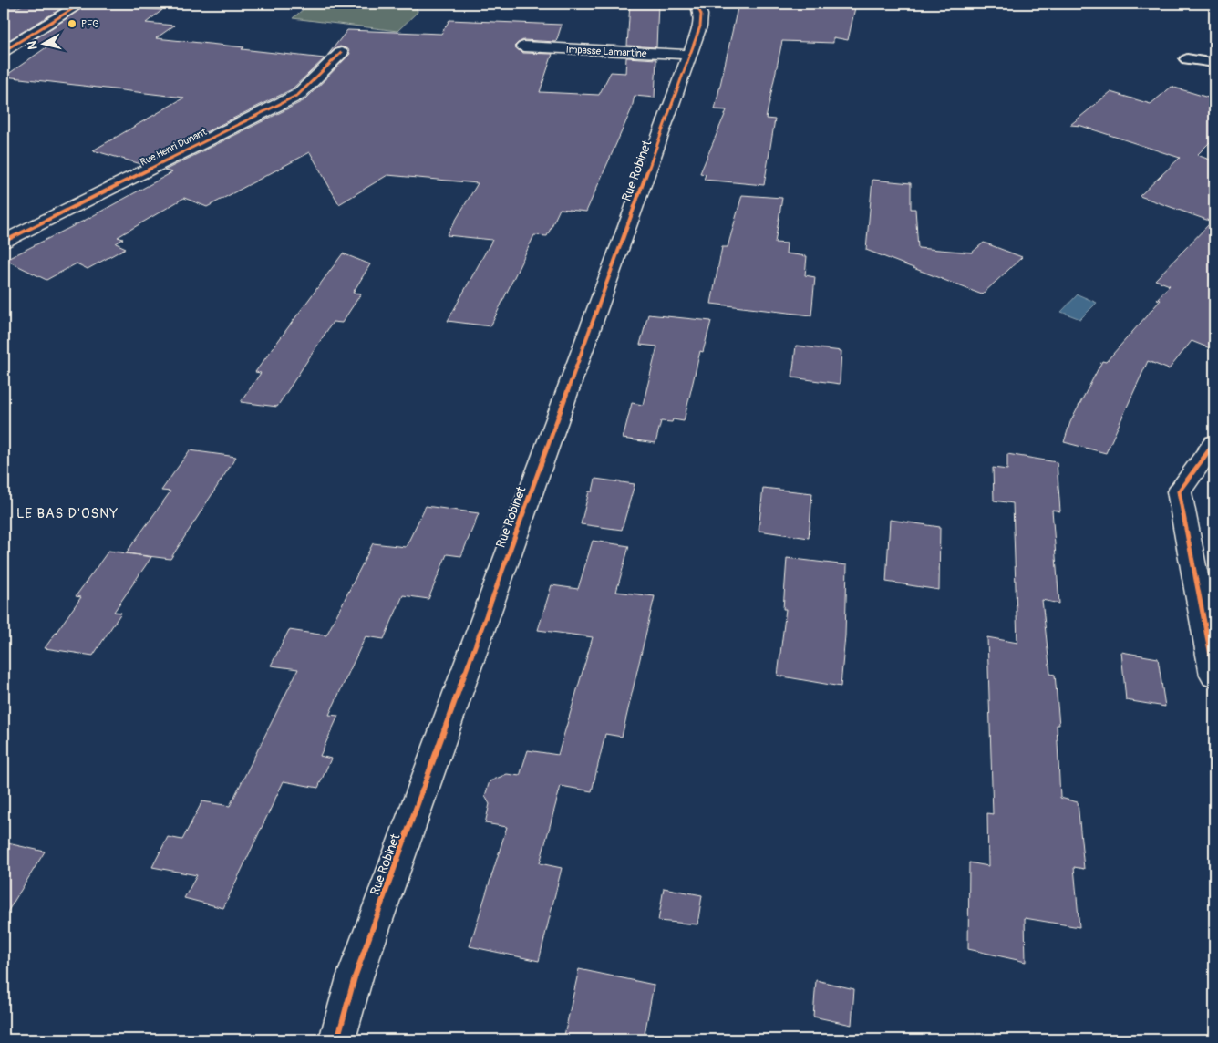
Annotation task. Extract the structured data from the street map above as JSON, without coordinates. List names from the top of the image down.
{
  "streets": {
    "street": ["Impasse Lamartine", "Rue Henri Dunant", "Rue Robinet"]
  },
  "crossings": [
    ["Impasse Lamartine", "Rue Robinet"]
  ],
  "districts": ["LE BAS D'OSNY"],
  "places": ["PFG"],
  "north": "left"
}
